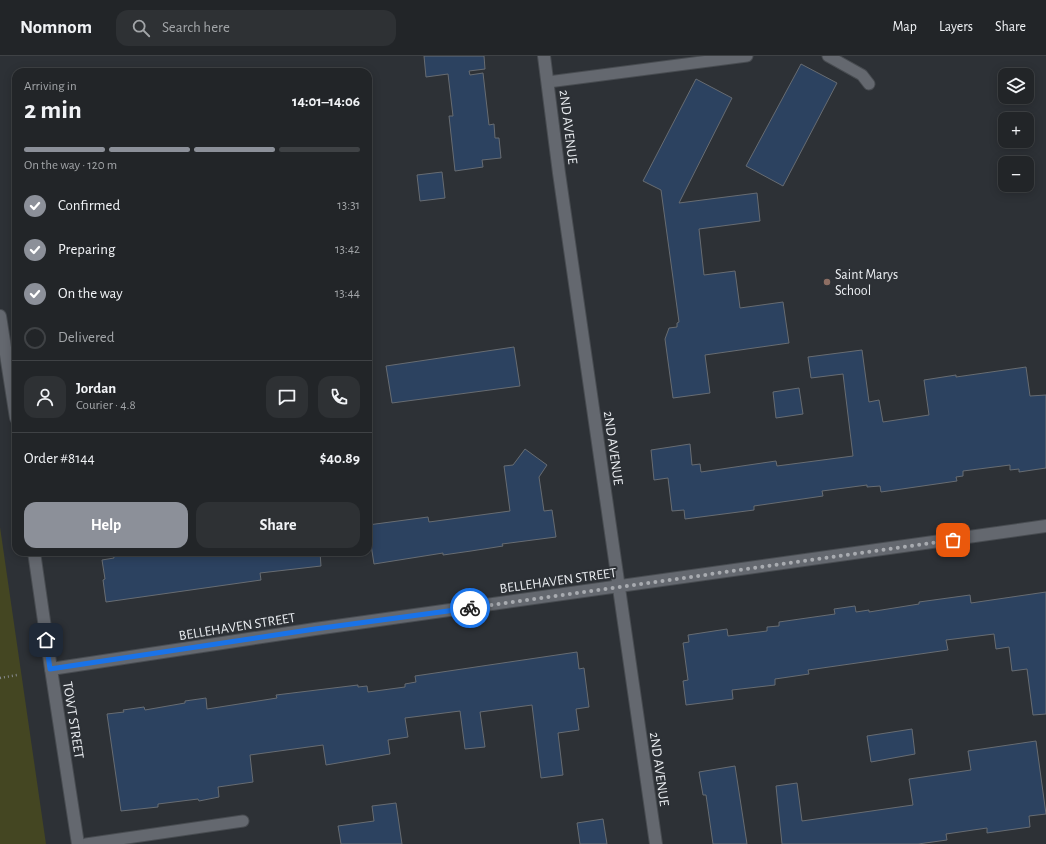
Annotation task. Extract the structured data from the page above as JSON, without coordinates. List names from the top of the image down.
{
  "streets": {
    "street": ["2ND AVENUE", "BELLEHAVEN STREET", "TOWT STREET"]
  },
  "crossings": [
    ["2ND AVENUE", "BELLEHAVEN STREET"],
    ["BELLEHAVEN STREET", "TOWT STREET"]
  ],
  "places": ["Saint Marys School"],
  "page": {
    "header": "Nomnom",
    "search": "Search here",
    "nav": ["Map", "Layers", "Share"],
    "map_buttons": ["+", "−"],
    "heading": ["2 min", "Arriving in", "14:01–14:06"],
    "panel": [
      "Jordan",
      "Courier · 4.8",
      "Order #8144",
      "$40.89"
    ],
    "bar": "On the way · 120 m",
    "list": [
      ["Confirmed", "13:31"],
      ["Preparing", "13:42"],
      ["On the way", "13:44"],
      "Delivered"
    ],
    "buttons": ["Help", "Share"]
  }
}
